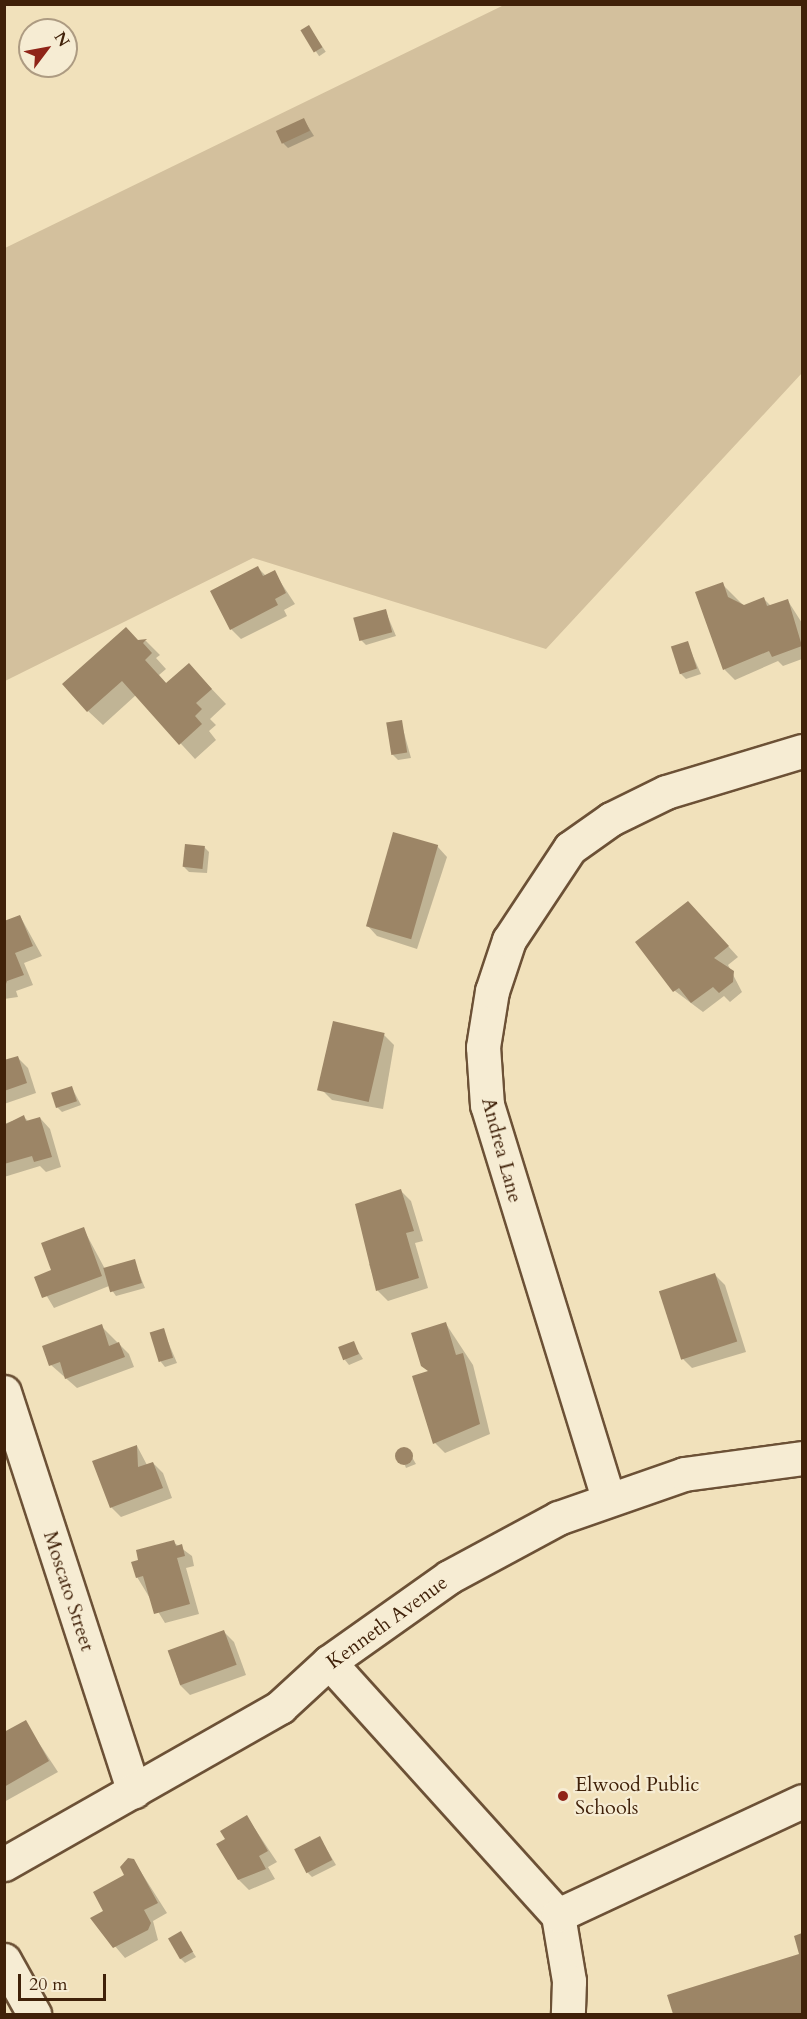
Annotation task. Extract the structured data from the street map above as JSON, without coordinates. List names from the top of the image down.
{
  "streets": {
    "street": ["Andrea Lane", "Moscato Street", "Kenneth Avenue"]
  },
  "crossings": [
    ["Andrea Lane", "Kenneth Avenue"],
    ["Moscato Street", "Kenneth Avenue"]
  ],
  "places": ["Elwood Public Schools"],
  "scale_bar": "20 m",
  "north": "top right"
}
